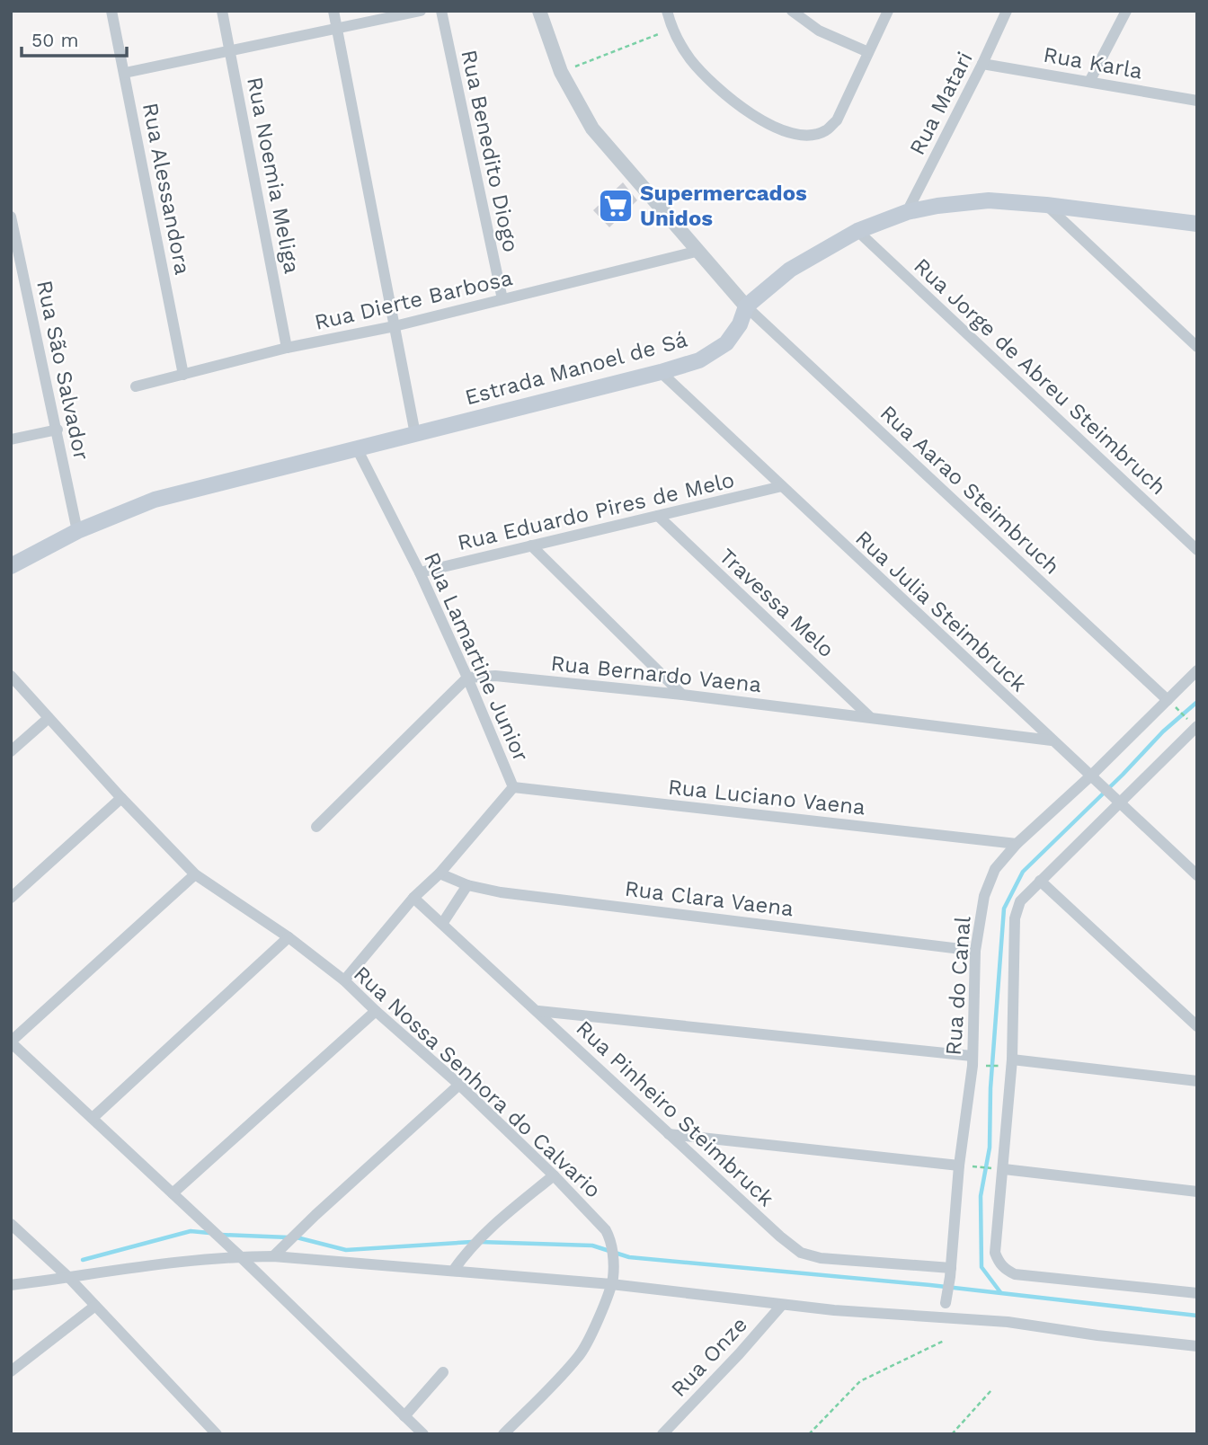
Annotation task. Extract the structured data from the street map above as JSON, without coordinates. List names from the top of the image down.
{
  "streets": {
    "main road": ["Estrada Manoel de Sá"],
    "street": [
      "Rua Karla",
      "Rua Matari",
      "Rua Benedito Diogo",
      "Rua Noemia Meliga",
      "Rua Alessandora",
      "Rua Dierte Barbosa",
      "Rua São Salvador",
      "Rua Jorge de Abreu Steimbruch",
      "Rua Aarao Steimbruch",
      "Rua Eduardo Pires de Melo",
      "Travessa Melo",
      "Rua Julia Steimbruck",
      "Rua Lamartine Junior",
      "Rua Bernardo Vaena",
      "Rua Luciano Vaena",
      "Rua Clara Vaena",
      "Rua do Canal",
      "Rua Nossa Senhora do Calvario",
      "Rua Pinheiro Steimbruck",
      "Rua Onze"
    ]
  },
  "crossings": [
    ["Rua Karla", "Rua Matari"],
    ["Rua Matari", "Estrada Manoel de Sá"],
    ["Rua Benedito Diogo", "Rua Dierte Barbosa"],
    ["Rua Noemia Meliga", "Rua Dierte Barbosa"],
    ["Rua Alessandora", "Rua Dierte Barbosa"],
    ["Estrada Manoel de Sá", "Rua São Salvador"],
    ["Estrada Manoel de Sá", "Rua Jorge de Abreu Steimbruch"],
    ["Estrada Manoel de Sá", "Rua Aarao Steimbruch"],
    ["Estrada Manoel de Sá", "Rua Julia Steimbruck"],
    ["Estrada Manoel de Sá", "Rua Lamartine Junior"],
    ["Rua Aarao Steimbruch", "Rua do Canal"],
    ["Rua Eduardo Pires de Melo", "Travessa Melo"],
    ["Rua Eduardo Pires de Melo", "Rua Julia Steimbruck"],
    ["Rua Eduardo Pires de Melo", "Rua Lamartine Junior"],
    ["Travessa Melo", "Rua Bernardo Vaena"],
    ["Rua Julia Steimbruck", "Rua Bernardo Vaena"],
    ["Rua Julia Steimbruck", "Rua do Canal"],
    ["Rua Lamartine Junior", "Rua Bernardo Vaena"],
    ["Rua Lamartine Junior", "Rua Luciano Vaena"],
    ["Rua Lamartine Junior", "Rua Clara Vaena"],
    ["Rua Lamartine Junior", "Rua Nossa Senhora do Calvario"],
    ["Rua Lamartine Junior", "Rua Pinheiro Steimbruck"],
    ["Rua Luciano Vaena", "Rua do Canal"],
    ["Rua Clara Vaena", "Rua do Canal"],
    ["Rua do Canal", "Rua Pinheiro Steimbruck"]
  ],
  "places": {
    "supermarket": ["Supermercados Unidos"]
  },
  "scale_bar": "50 m"
}
